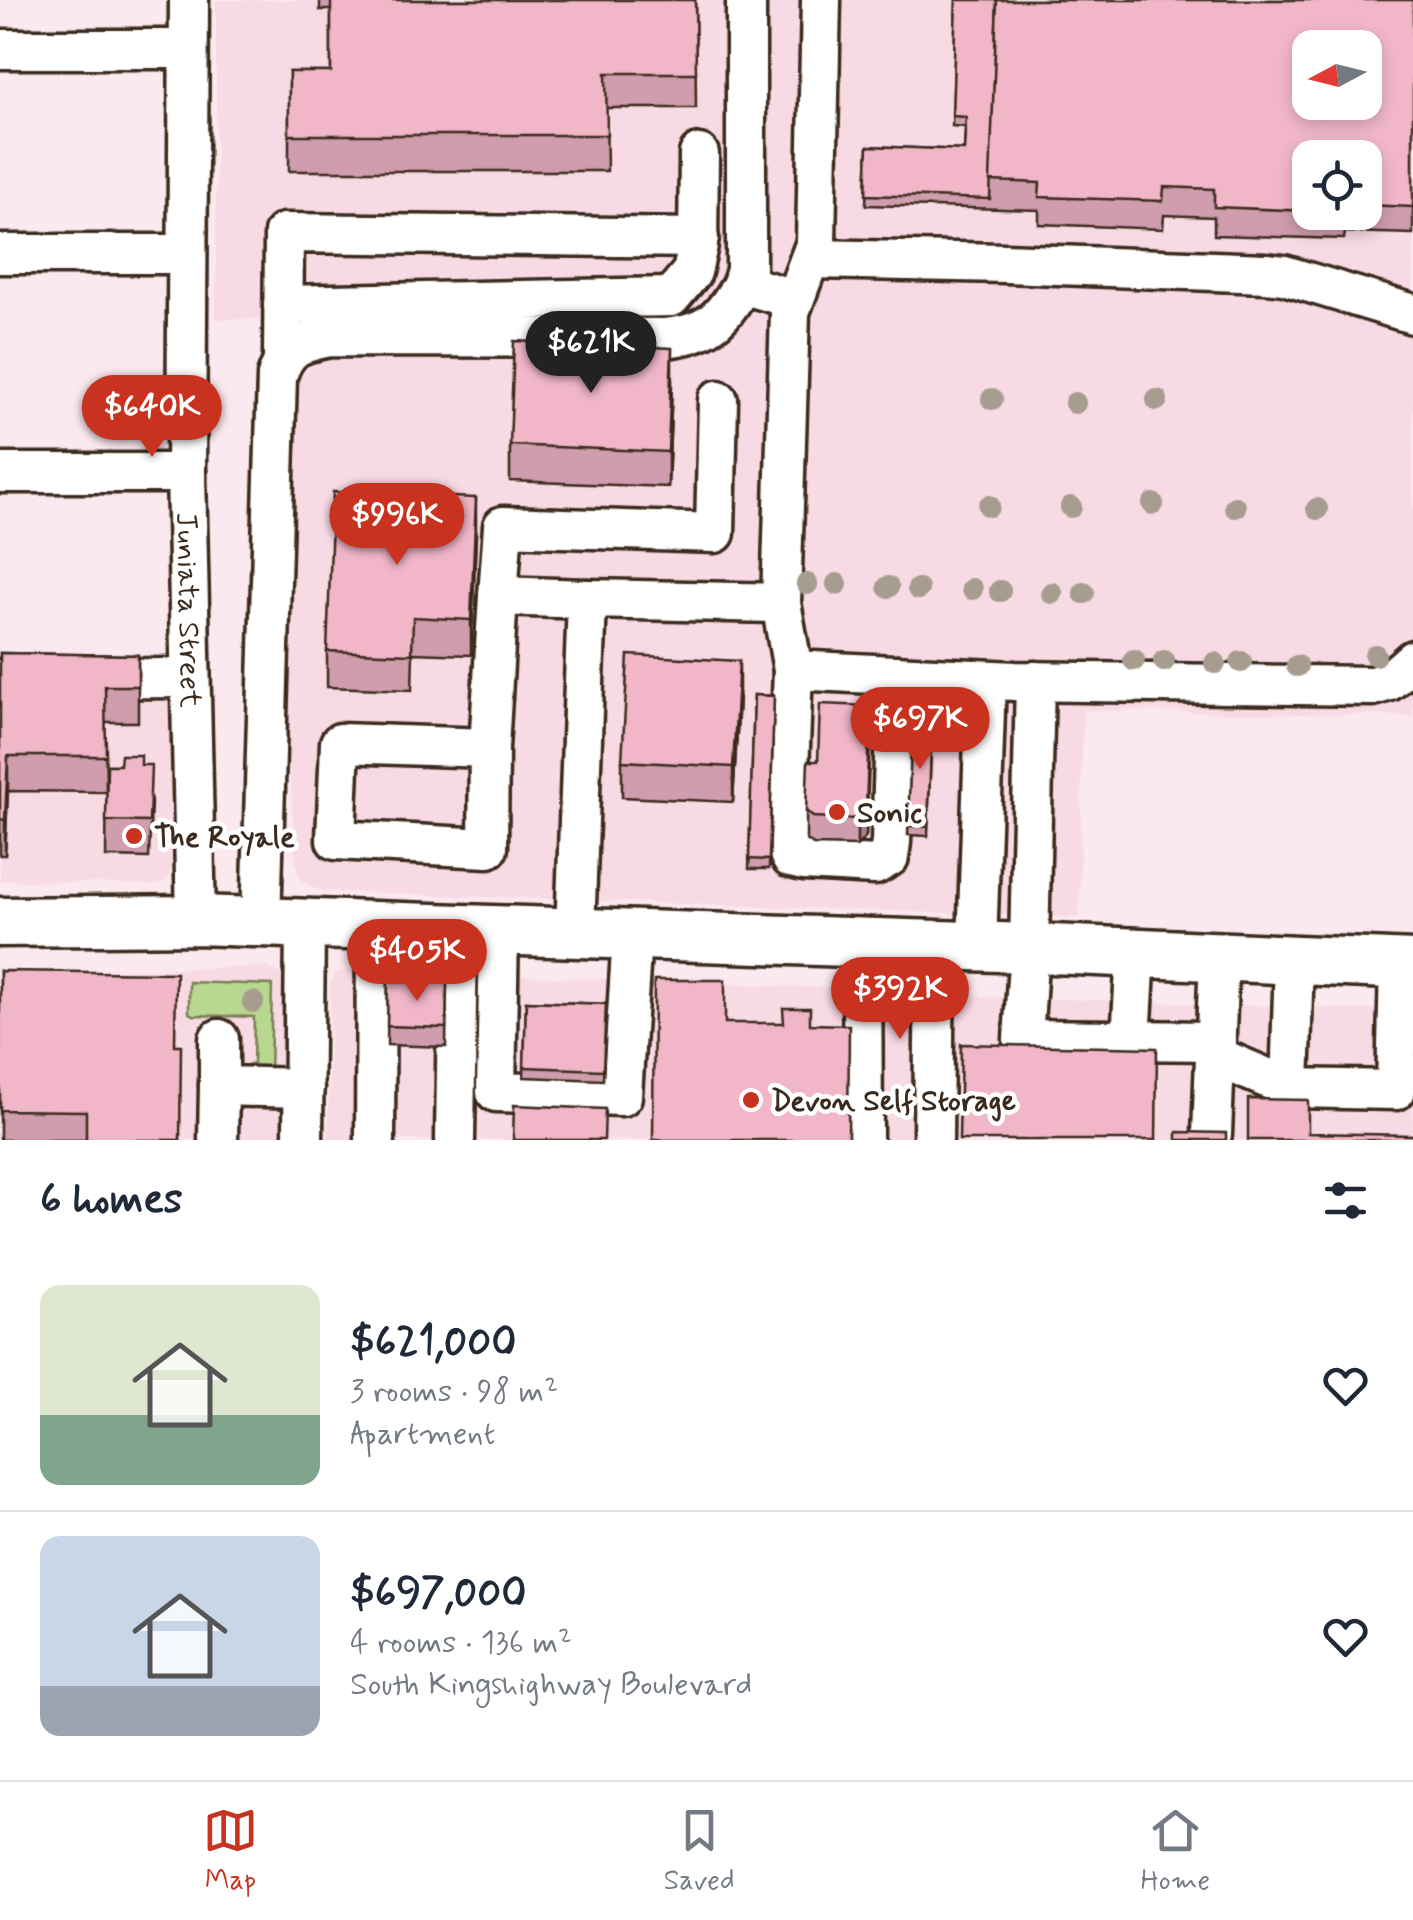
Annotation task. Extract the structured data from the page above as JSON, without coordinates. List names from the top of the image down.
{
  "streets": {
    "street": ["Juniata Street"]
  },
  "places": ["Sonic", "The Royale", "Devon Self Storage"],
  "north": "left",
  "page": {
    "price": [
      "$621K",
      "$640K",
      "$996K",
      "$697K",
      "$405K",
      "$392K"
    ],
    "heading": "6 homes",
    "list": [
      {
        "name": "$621,000",
        "note": "3 rooms · 98 m² · Apartment"
      },
      {
        "name": "$697,000",
        "note": "4 rooms · 136 m² · South Kingshighway Boulevard"
      }
    ],
    "tabs": ["Map", "Saved", "Home"]
  }
}
